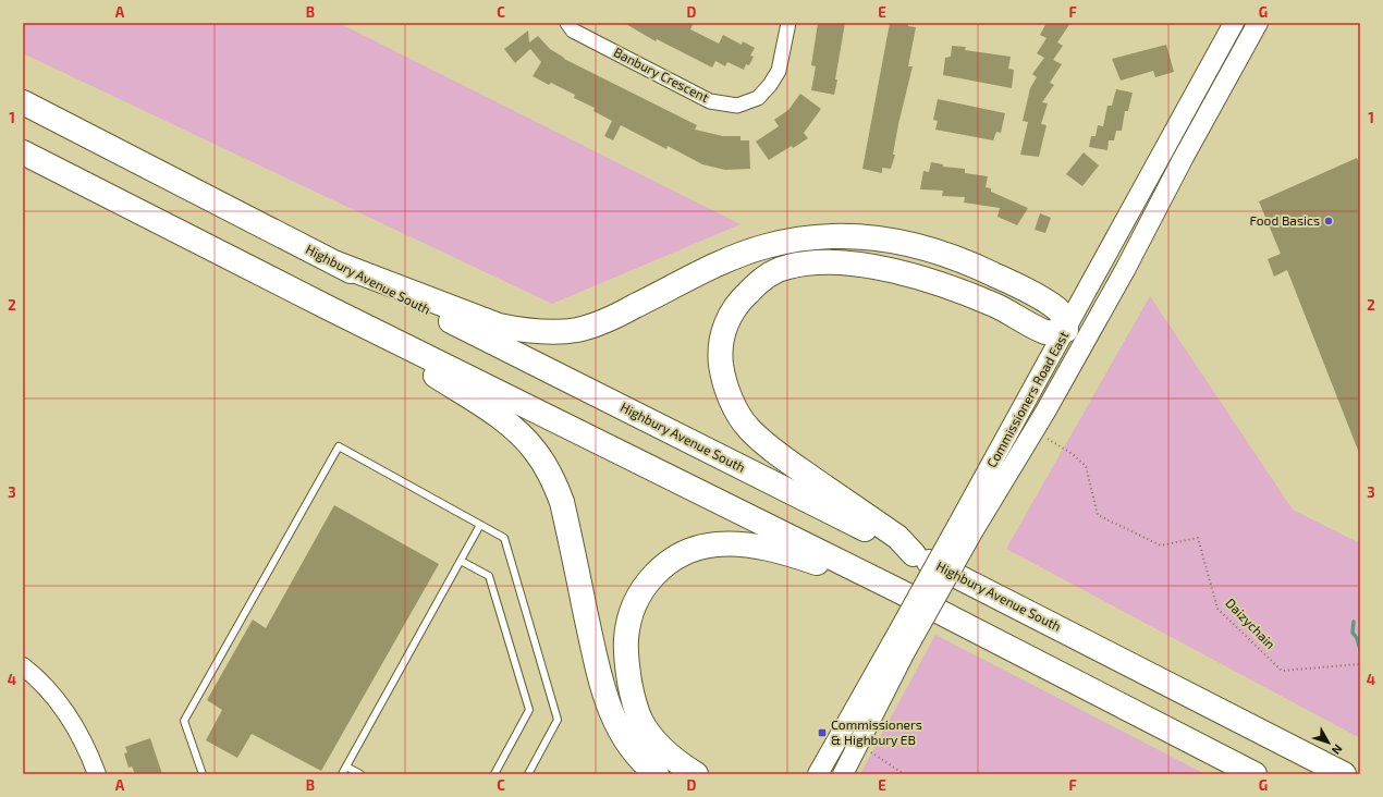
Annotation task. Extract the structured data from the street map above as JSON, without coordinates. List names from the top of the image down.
{
  "streets": {
    "highway": ["Highbury Avenue South"],
    "main road": ["Commissioners Road East"],
    "street": ["Banbury Crescent"],
    "path": ["Daizychain"]
  },
  "places": {
    "other": ["Food Basics"],
    "transit": ["Commissioners & Highbury EB"]
  },
  "north": "bottom right",
  "grid": {
    "columns": [
      "A",
      "B",
      "C",
      "D",
      "E",
      "F",
      "G"
    ],
    "rows": [
      "1",
      "2",
      "3",
      "4"
    ]
  }
}
